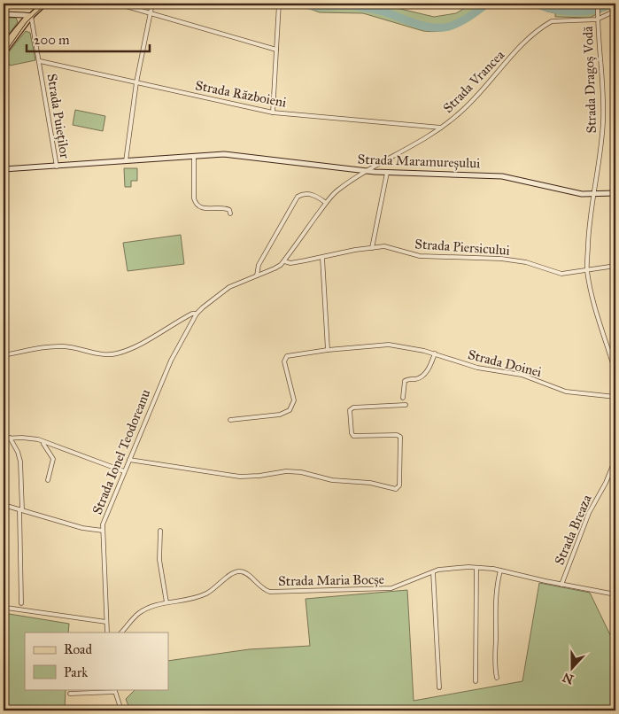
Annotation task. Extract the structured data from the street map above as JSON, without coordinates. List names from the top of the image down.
{
  "streets": {
    "main road": ["Strada Maramureșului"],
    "street": [
      "Strada Dragoș Vodă",
      "Strada Vrancea",
      "Strada Războieni",
      "Strada Puieților",
      "Strada Piersicului",
      "Strada Doinei",
      "Strada Ionel Teodoreanu",
      "Strada Breaza",
      "Strada Maria Bocșe"
    ]
  },
  "crossings": [
    ["Strada Dragoș Vodă", "Strada Vrancea"],
    ["Strada Dragoș Vodă", "Strada Maramureșului"],
    ["Strada Vrancea", "Strada Războieni"],
    ["Strada Vrancea", "Strada Maramureșului"],
    ["Strada Războieni", "Strada Puieților"],
    ["Strada Puieților", "Strada Maramureșului"],
    ["Strada Breaza", "Strada Maria Bocșe"]
  ],
  "legend": ["Road", "Park"],
  "scale_bar": "200 m",
  "north": "bottom"
}
